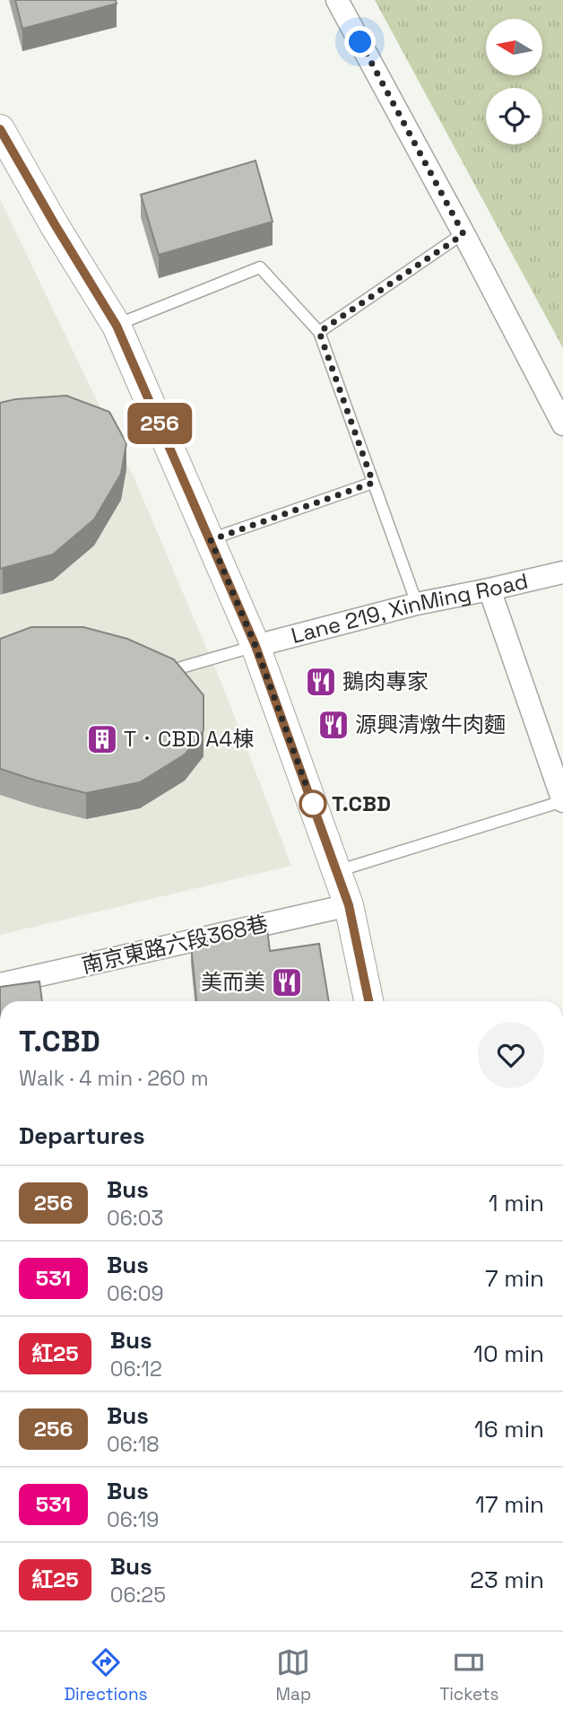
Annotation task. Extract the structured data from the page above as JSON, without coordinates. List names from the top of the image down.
{
  "streets": {
    "street": ["Lane 219, XinMing Road", "南京東路六段368巷"]
  },
  "places": {
    "restaurant": ["鵝肉專家", "源興清燉牛肉麵", "美而美"],
    "building": ["T．CBD A4棟"],
    "other": ["T.CBD"]
  },
  "lines": ["bus line 256"],
  "north": "left",
  "page": {
    "on_map": "256",
    "heading": [
      ["T.CBD", "Walk · 4 min · 260 m"],
      "Departures"
    ],
    "list": [
      {
        "mark": "256",
        "name": "Bus",
        "note": "06:03",
        "value": "1 min"
      },
      {
        "mark": "531",
        "name": "Bus",
        "note": "06:09",
        "value": "7 min"
      },
      {
        "mark": "紅25",
        "name": "Bus",
        "note": "06:12",
        "value": "10 min"
      },
      {
        "mark": "256",
        "name": "Bus",
        "note": "06:18",
        "value": "16 min"
      },
      {
        "mark": "531",
        "name": "Bus",
        "note": "06:19",
        "value": "17 min"
      },
      {
        "mark": "紅25",
        "name": "Bus",
        "note": "06:25",
        "value": "23 min"
      }
    ],
    "tabs": ["Directions", "Map", "Tickets"]
  }
}
